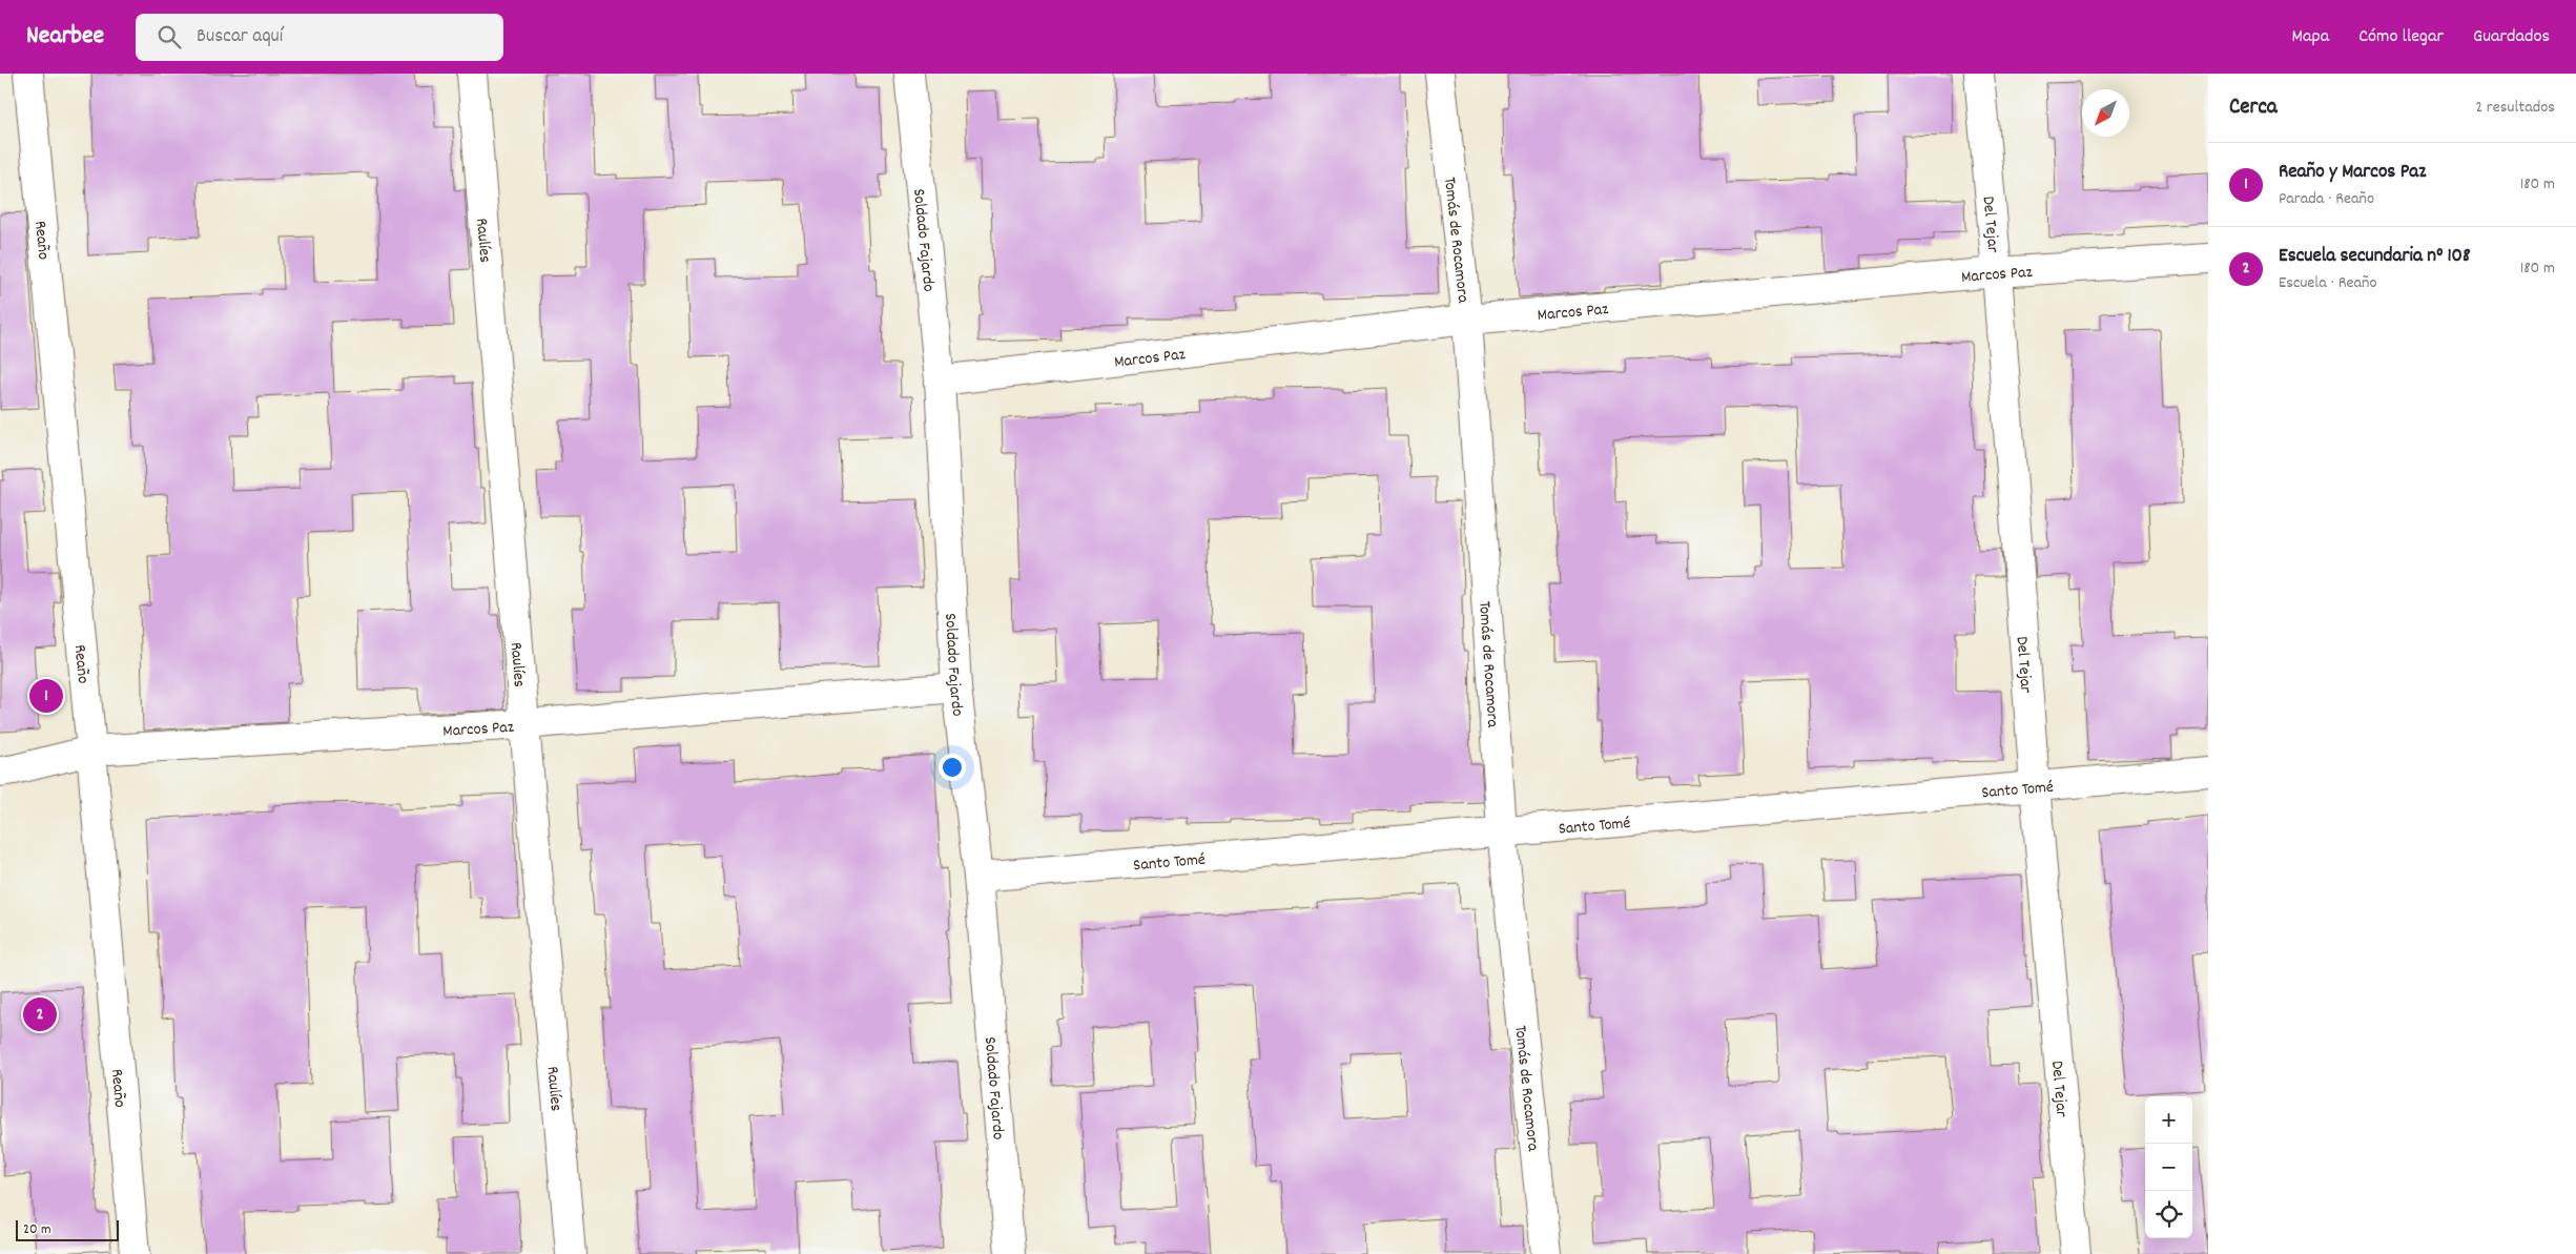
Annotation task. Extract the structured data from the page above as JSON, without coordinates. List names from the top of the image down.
{
  "streets": {
    "street": [
      "Del Tejar",
      "Reaño",
      "Raulíes",
      "Soldado Fajardo",
      "Tomás de Rocamora",
      "Marcos Paz",
      "Santo Tomé"
    ]
  },
  "crossings": [
    ["Del Tejar", "Marcos Paz"],
    ["Del Tejar", "Santo Tomé"],
    ["Reaño", "Marcos Paz"],
    ["Raulíes", "Marcos Paz"],
    ["Soldado Fajardo", "Marcos Paz"],
    ["Soldado Fajardo", "Santo Tomé"],
    ["Tomás de Rocamora", "Marcos Paz"],
    ["Tomás de Rocamora", "Santo Tomé"]
  ],
  "scale_bar": "20 m",
  "north": "bottom left",
  "page": {
    "header": "Nearbee",
    "search": "Buscar aquí",
    "nav": ["Mapa", "Cómo llegar", "Guardados"],
    "heading": ["Cerca", "2 resultados"],
    "list": [
      {
        "mark": "1",
        "name": "Reaño y Marcos Paz",
        "note": "Parada · Reaño",
        "value": "180 m"
      },
      {
        "mark": "2",
        "name": "Escuela secundaria n° 108",
        "note": "Escuela · Reaño",
        "value": "180 m"
      }
    ],
    "pins": ["1", "2"],
    "map_buttons": ["+", "−"],
    "scale": "20 m"
  }
}
